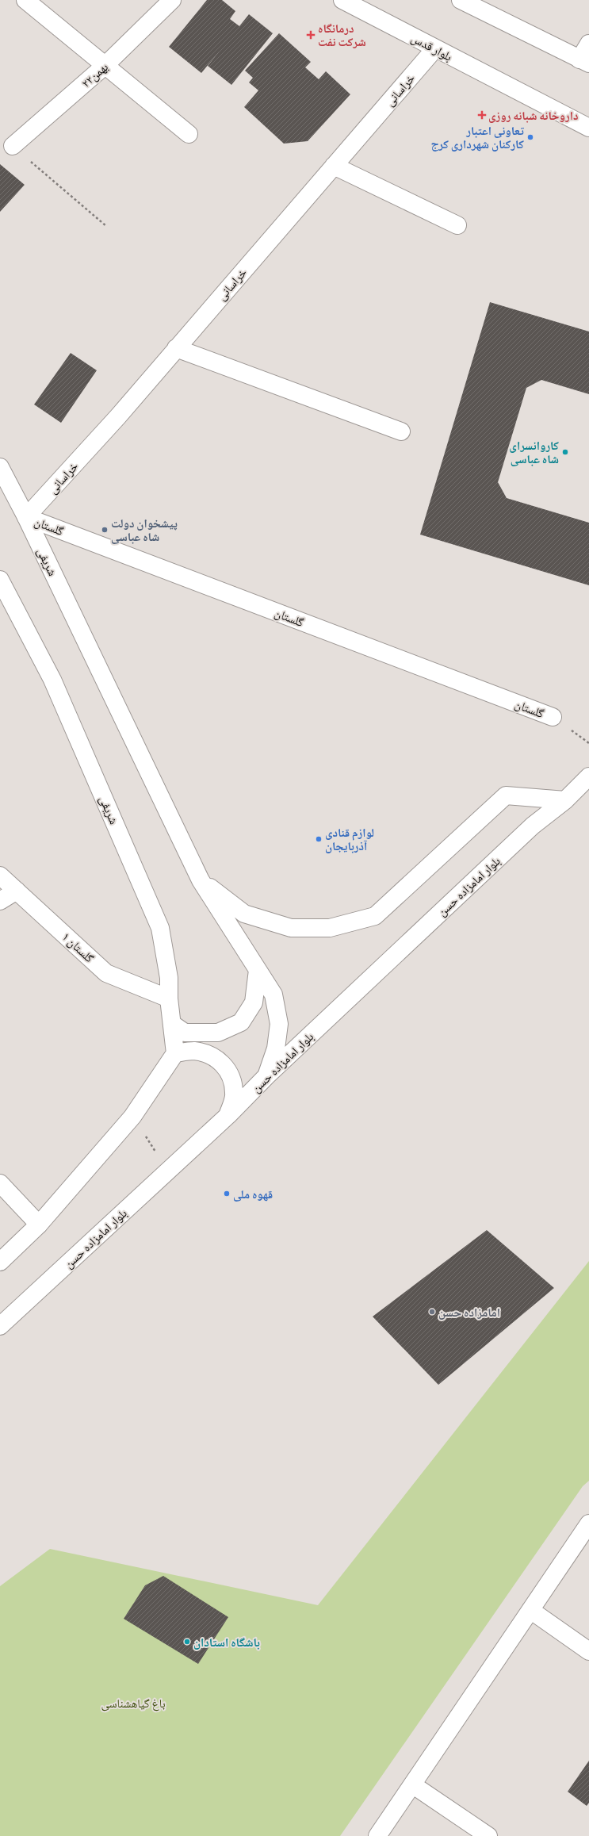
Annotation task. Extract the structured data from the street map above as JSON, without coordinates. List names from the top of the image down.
{
  "streets": {
    "main road": [
      "بلوار قدس",
      "۲۲بهمن",
      "خراسانی",
      "گلستان",
      "شریفی",
      "بلوار امامزاده حسن",
      "گلستان ۱"
    ]
  },
  "crossings": [
    ["بلوار قدس", "خراسانی"],
    ["خراسانی", "گلستان"],
    ["خراسانی", "شریفی"],
    ["گلستان", "شریفی"],
    ["شریفی", "بلوار امامزاده حسن"],
    ["شریفی", "گلستان ۱"]
  ],
  "parks": ["باغ گیاهشناسی"],
  "places": {
    "health": ["درمانگاه شرکت نفت", "داروخانه شبانه روزی"],
    "other": [
      "تعاونی اعتبار کارکنان شهرداری کرج",
      "کاروانسرای شاه عباسی",
      "پیشخوان دولت شاه عباسی",
      "لوازم قنادی آذربایجان",
      "قهوه ملی",
      "امامزاده حسن",
      "باشگاه استادان"
    ]
  }
}
